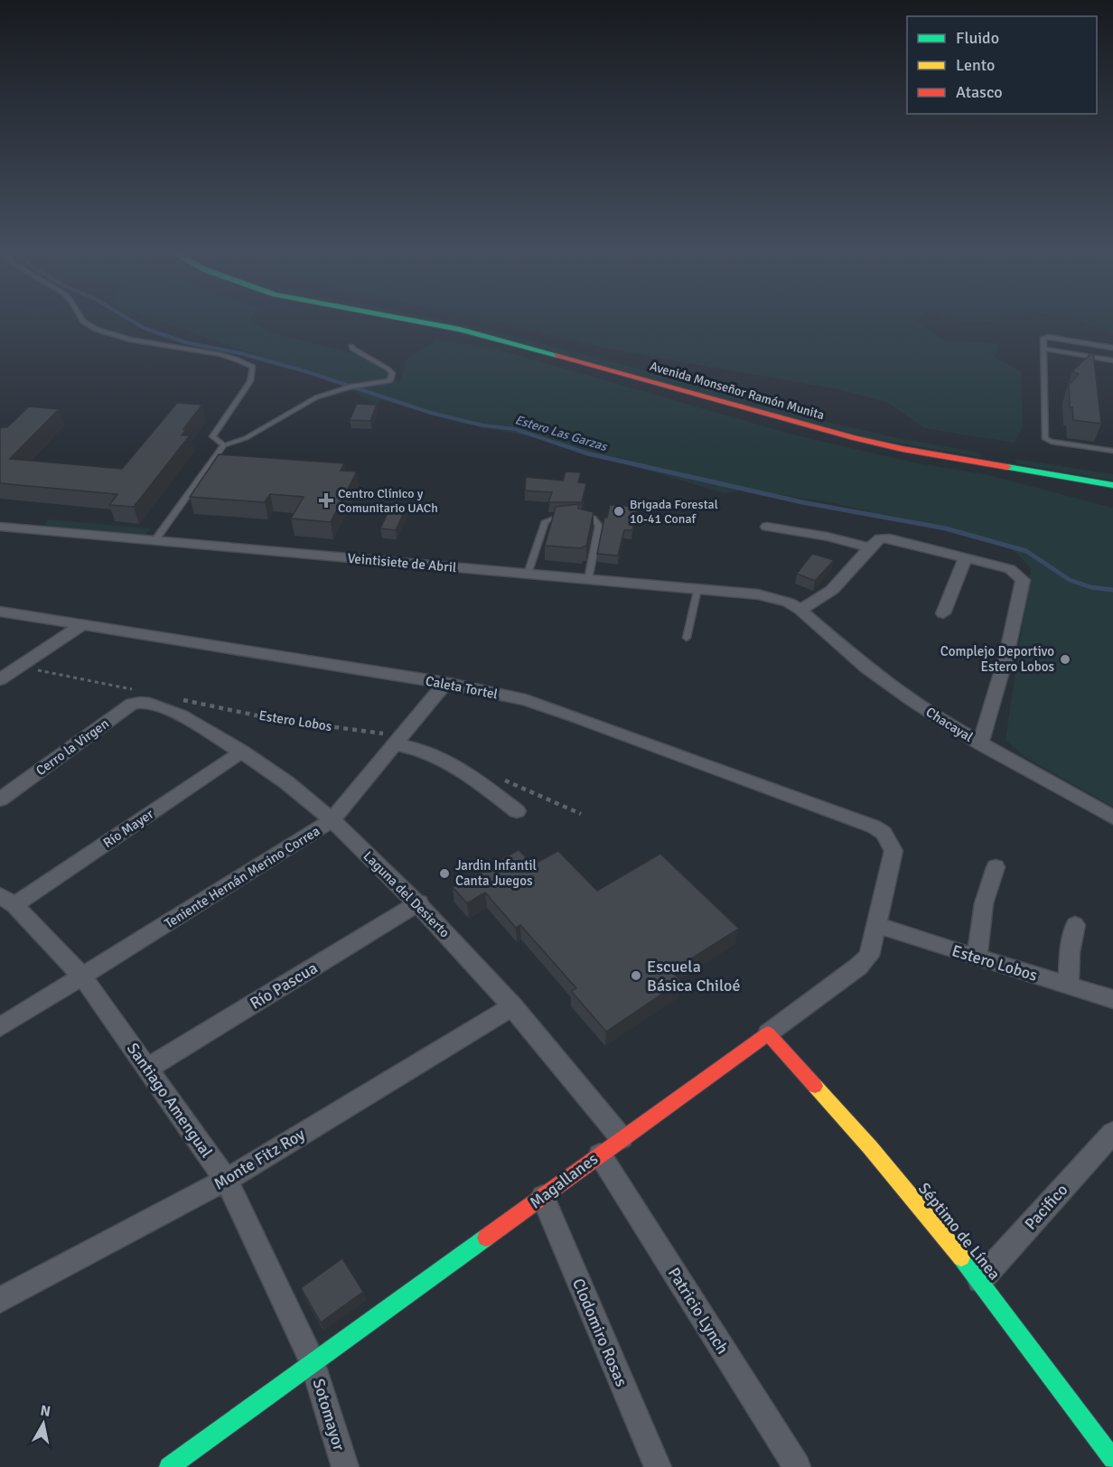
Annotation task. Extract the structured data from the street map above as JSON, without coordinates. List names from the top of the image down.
{
  "streets": {
    "main road": ["Avenida Monseñor Ramón Munita", "Magallanes", "Séptimo de Línea"],
    "street": [
      "Veintisiete de Abril",
      "Caleta Tortel",
      "Estero Lobos",
      "Chacayal",
      "Cerro la Virgen",
      "Río Mayer",
      "Teniente Hernán Merino Correa",
      "Laguna del Desierto",
      "Río Pascua",
      "Santiago Amengual",
      "Monte Fitz Roy",
      "Pacifico",
      "Patricio Lynch",
      "Clodomiro Rosas",
      "Sotomayor"
    ]
  },
  "crossings": [
    ["Veintisiete de Abril", "Chacayal"],
    ["Caleta Tortel", "Teniente Hernán Merino Correa"],
    ["Caleta Tortel", "Magallanes"],
    ["Estero Lobos", "Teniente Hernán Merino Correa"],
    ["Estero Lobos", "Magallanes"],
    ["Cerro la Virgen", "Laguna del Desierto"],
    ["Río Mayer", "Laguna del Desierto"],
    ["Río Mayer", "Santiago Amengual"],
    ["Teniente Hernán Merino Correa", "Laguna del Desierto"],
    ["Teniente Hernán Merino Correa", "Santiago Amengual"],
    ["Laguna del Desierto", "Río Pascua"],
    ["Laguna del Desierto", "Monte Fitz Roy"],
    ["Laguna del Desierto", "Magallanes"],
    ["Río Pascua", "Santiago Amengual"],
    ["Santiago Amengual", "Monte Fitz Roy"],
    ["Santiago Amengual", "Magallanes"],
    ["Santiago Amengual", "Sotomayor"],
    ["Magallanes", "Séptimo de Línea"],
    ["Magallanes", "Patricio Lynch"],
    ["Magallanes", "Clodomiro Rosas"],
    ["Magallanes", "Sotomayor"],
    ["Pacifico", "Séptimo de Línea"]
  ],
  "water": ["Estero Las Garzas"],
  "places": {
    "health": ["Centro Clínico y Comunitario UACh"],
    "other": [
      "Brigada Forestal 10-41 Conaf",
      "Complejo Deportivo Estero Lobos",
      "Jardin Infantil Canta Juegos",
      "Escuela Básica Chiloé"
    ]
  },
  "legend": ["Fluido", "Lento", "Atasco"],
  "north": "top"
}
